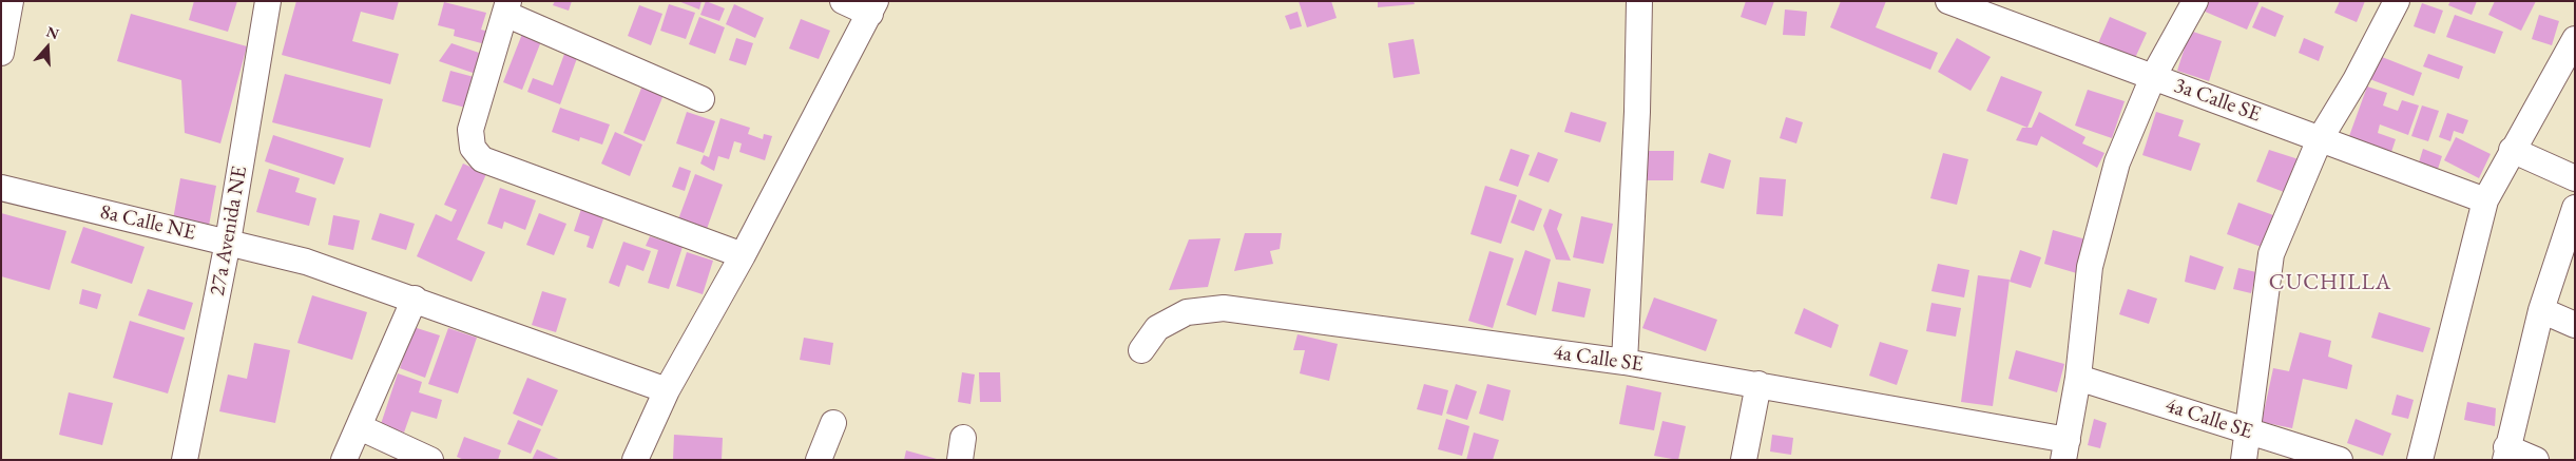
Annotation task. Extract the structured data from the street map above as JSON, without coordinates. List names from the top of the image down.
{
  "streets": {
    "street": [
      "3a Calle SE",
      "8a Calle NE",
      "27a Avenida NE",
      "4a Calle SE"
    ]
  },
  "crossings": [
    ["8a Calle NE", "27a Avenida NE"]
  ],
  "districts": ["CUCHILLA"],
  "north": "top"
}
